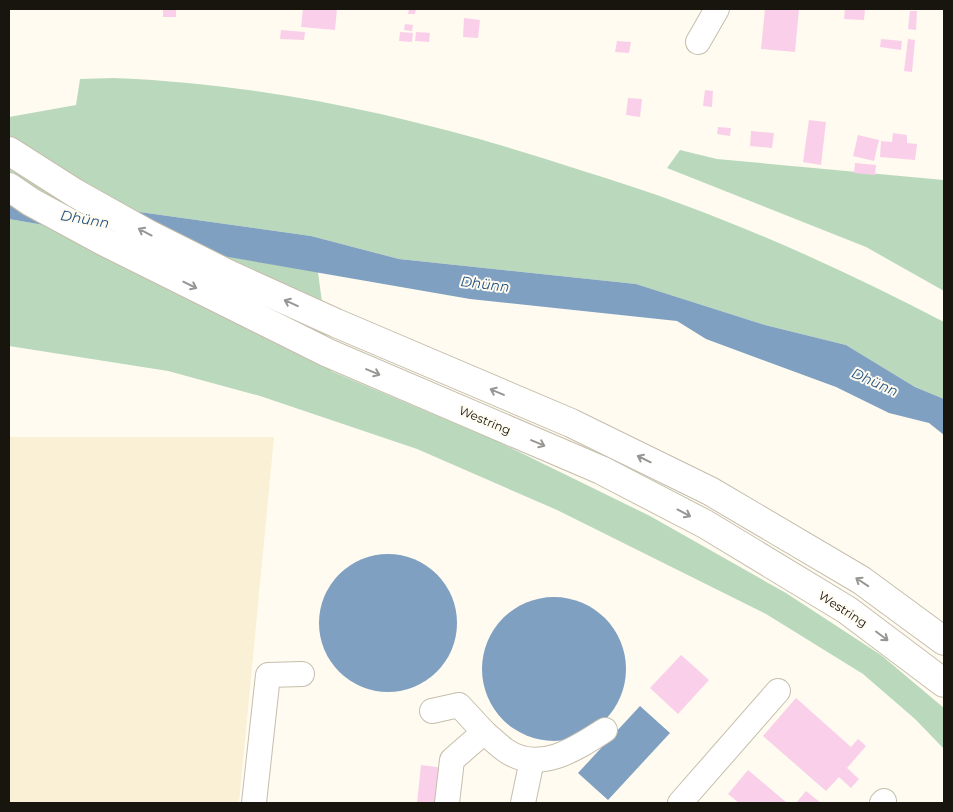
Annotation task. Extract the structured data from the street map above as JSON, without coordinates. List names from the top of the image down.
{
  "streets": {
    "main road": ["Westring"]
  },
  "water": ["Dhünn"]
}
